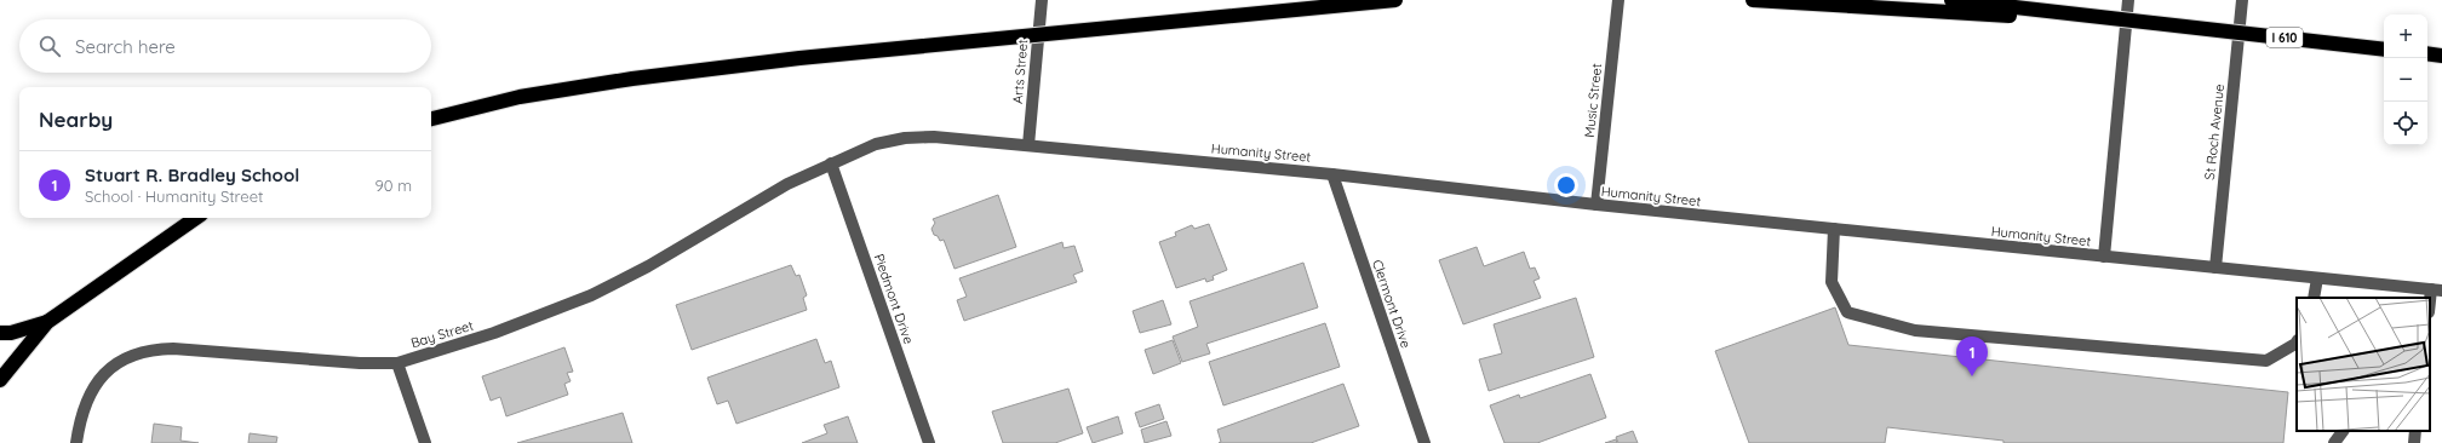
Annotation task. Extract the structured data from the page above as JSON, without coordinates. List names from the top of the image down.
{
  "streets": {
    "highway": ["I 610"],
    "street": [
      "Arts Street",
      "Music Street",
      "St Roch Avenue",
      "Humanity Street",
      "Piedmont Drive",
      "Clermont Drive",
      "Bay Street"
    ]
  },
  "crossings": [
    ["Arts Street", "Humanity Street"],
    ["Music Street", "Humanity Street"],
    ["St Roch Avenue", "Humanity Street"],
    ["Humanity Street", "Piedmont Drive"],
    ["Humanity Street", "Clermont Drive"],
    ["Humanity Street", "Bay Street"],
    ["Piedmont Drive", "Bay Street"]
  ],
  "page": {
    "map_buttons": ["+", "−"],
    "search": "Search here",
    "heading": "Nearby",
    "list": [
      {
        "mark": "1",
        "name": "Stuart R. Bradley School",
        "note": "School · Humanity Street",
        "value": "90 m"
      }
    ],
    "pins": "1"
  }
}
